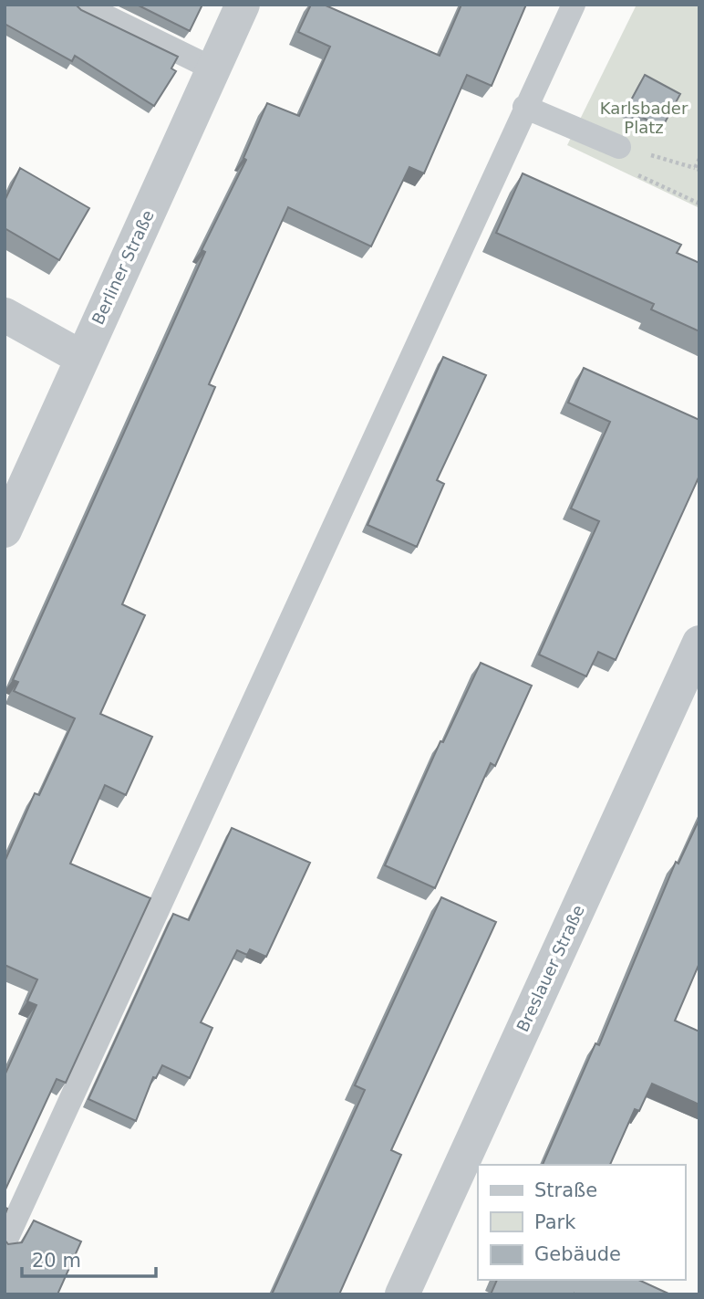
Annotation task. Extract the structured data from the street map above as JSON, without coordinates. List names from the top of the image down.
{
  "streets": {
    "street": ["Berliner Straße", "Breslauer Straße"]
  },
  "parks": ["Karlsbader Platz"],
  "legend": ["Straße", "Park", "Gebäude"],
  "scale_bar": "20 m"
}
